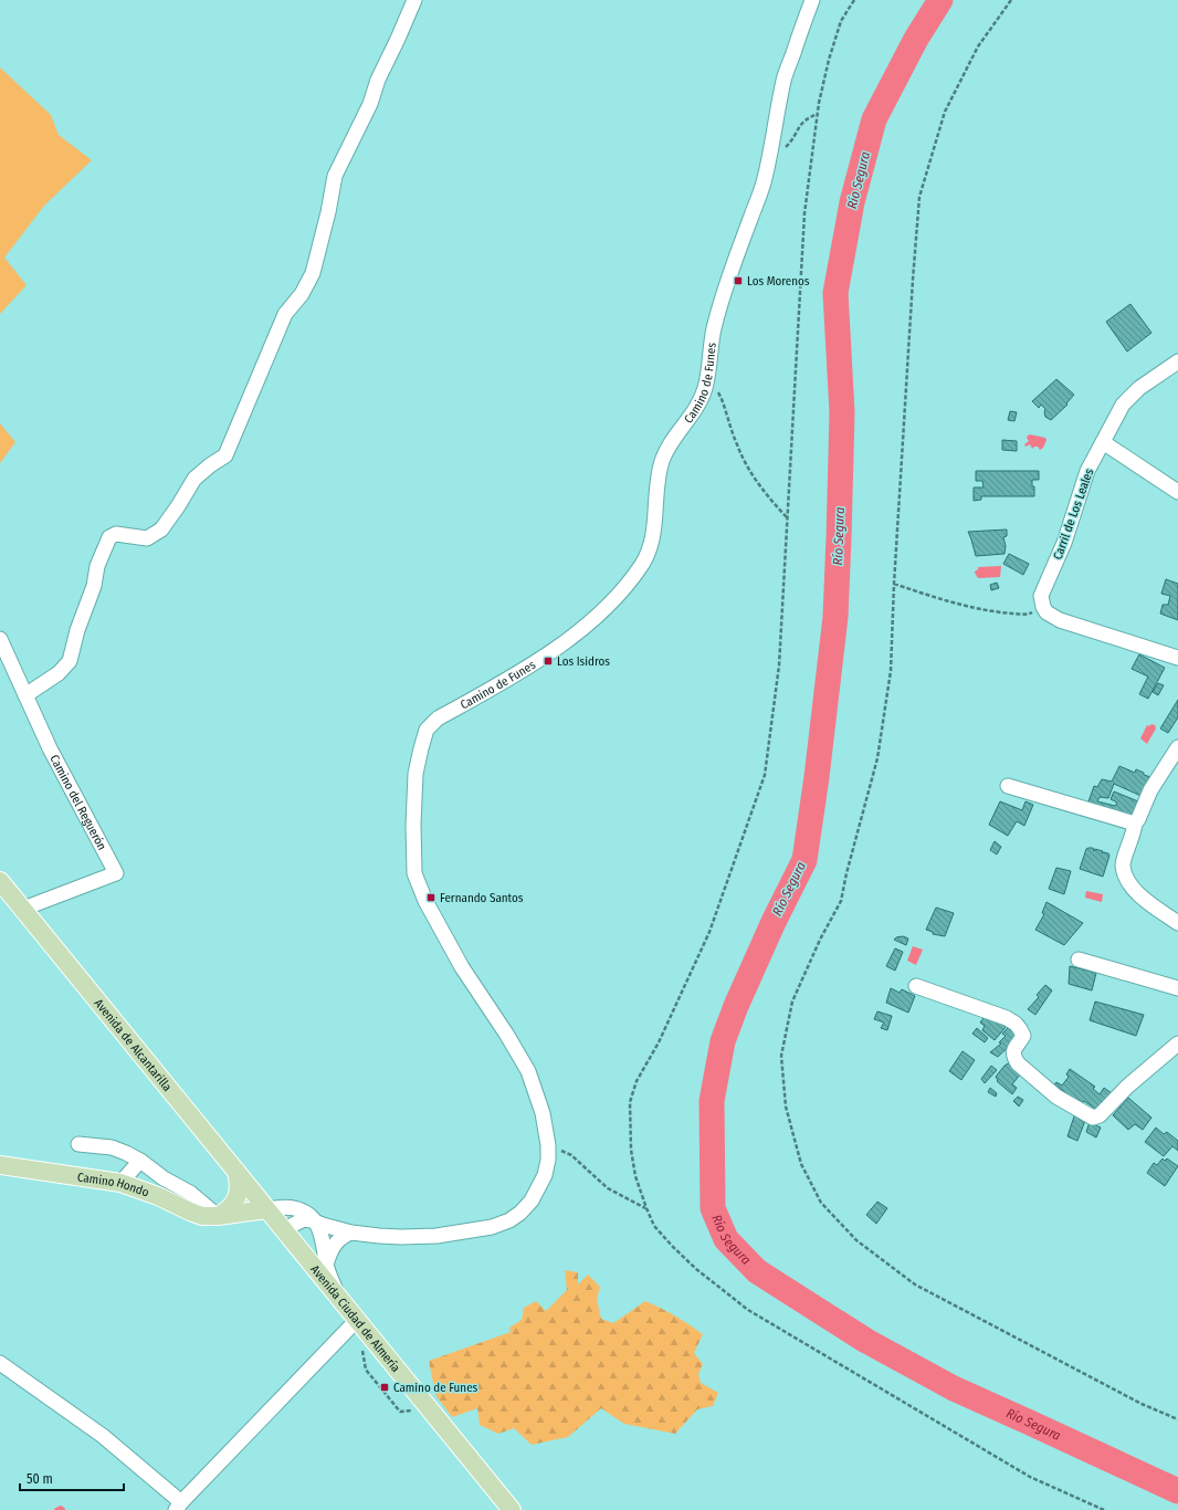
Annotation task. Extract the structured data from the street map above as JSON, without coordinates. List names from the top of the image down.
{
  "streets": {
    "main road": ["Avenida de Alcantarilla", "Camino Hondo", "Avenida Ciudad de Almería"],
    "street": ["Camino de Funes", "Carril de Los Leales", "Camino del Reguerón"]
  },
  "crossings": [
    ["Camino del Reguerón", "Avenida de Alcantarilla"],
    ["Avenida de Alcantarilla", "Camino Hondo"],
    ["Avenida de Alcantarilla", "Avenida Ciudad de Almería"],
    ["Camino Hondo", "Avenida Ciudad de Almería"]
  ],
  "water": ["Río Segura"],
  "places": {
    "transit": [
      "Los Morenos",
      "Los Isidros",
      "Fernando Santos",
      "Camino de Funes"
    ]
  },
  "scale_bar": "50 m"
}
